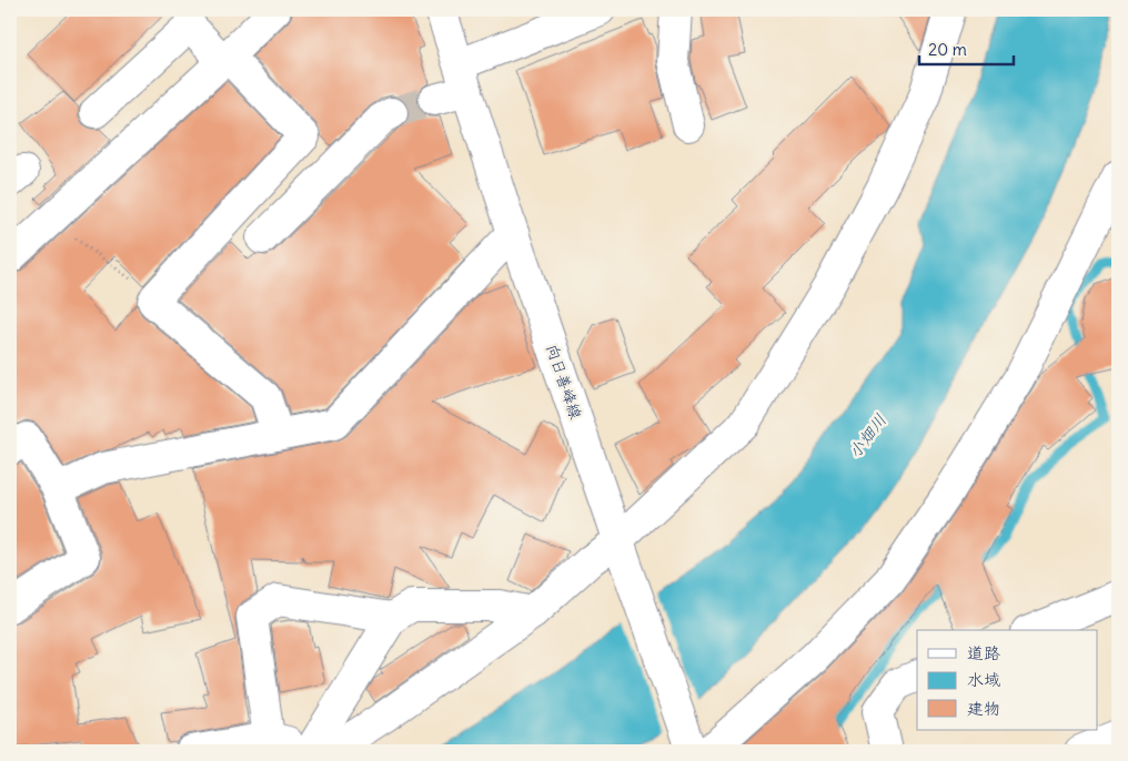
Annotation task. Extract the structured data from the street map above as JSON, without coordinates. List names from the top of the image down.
{
  "streets": {
    "street": ["向日善峰線"]
  },
  "water": ["小畑川"],
  "legend": ["道路", "水域", "建物"],
  "scale_bar": "20 m"
}
